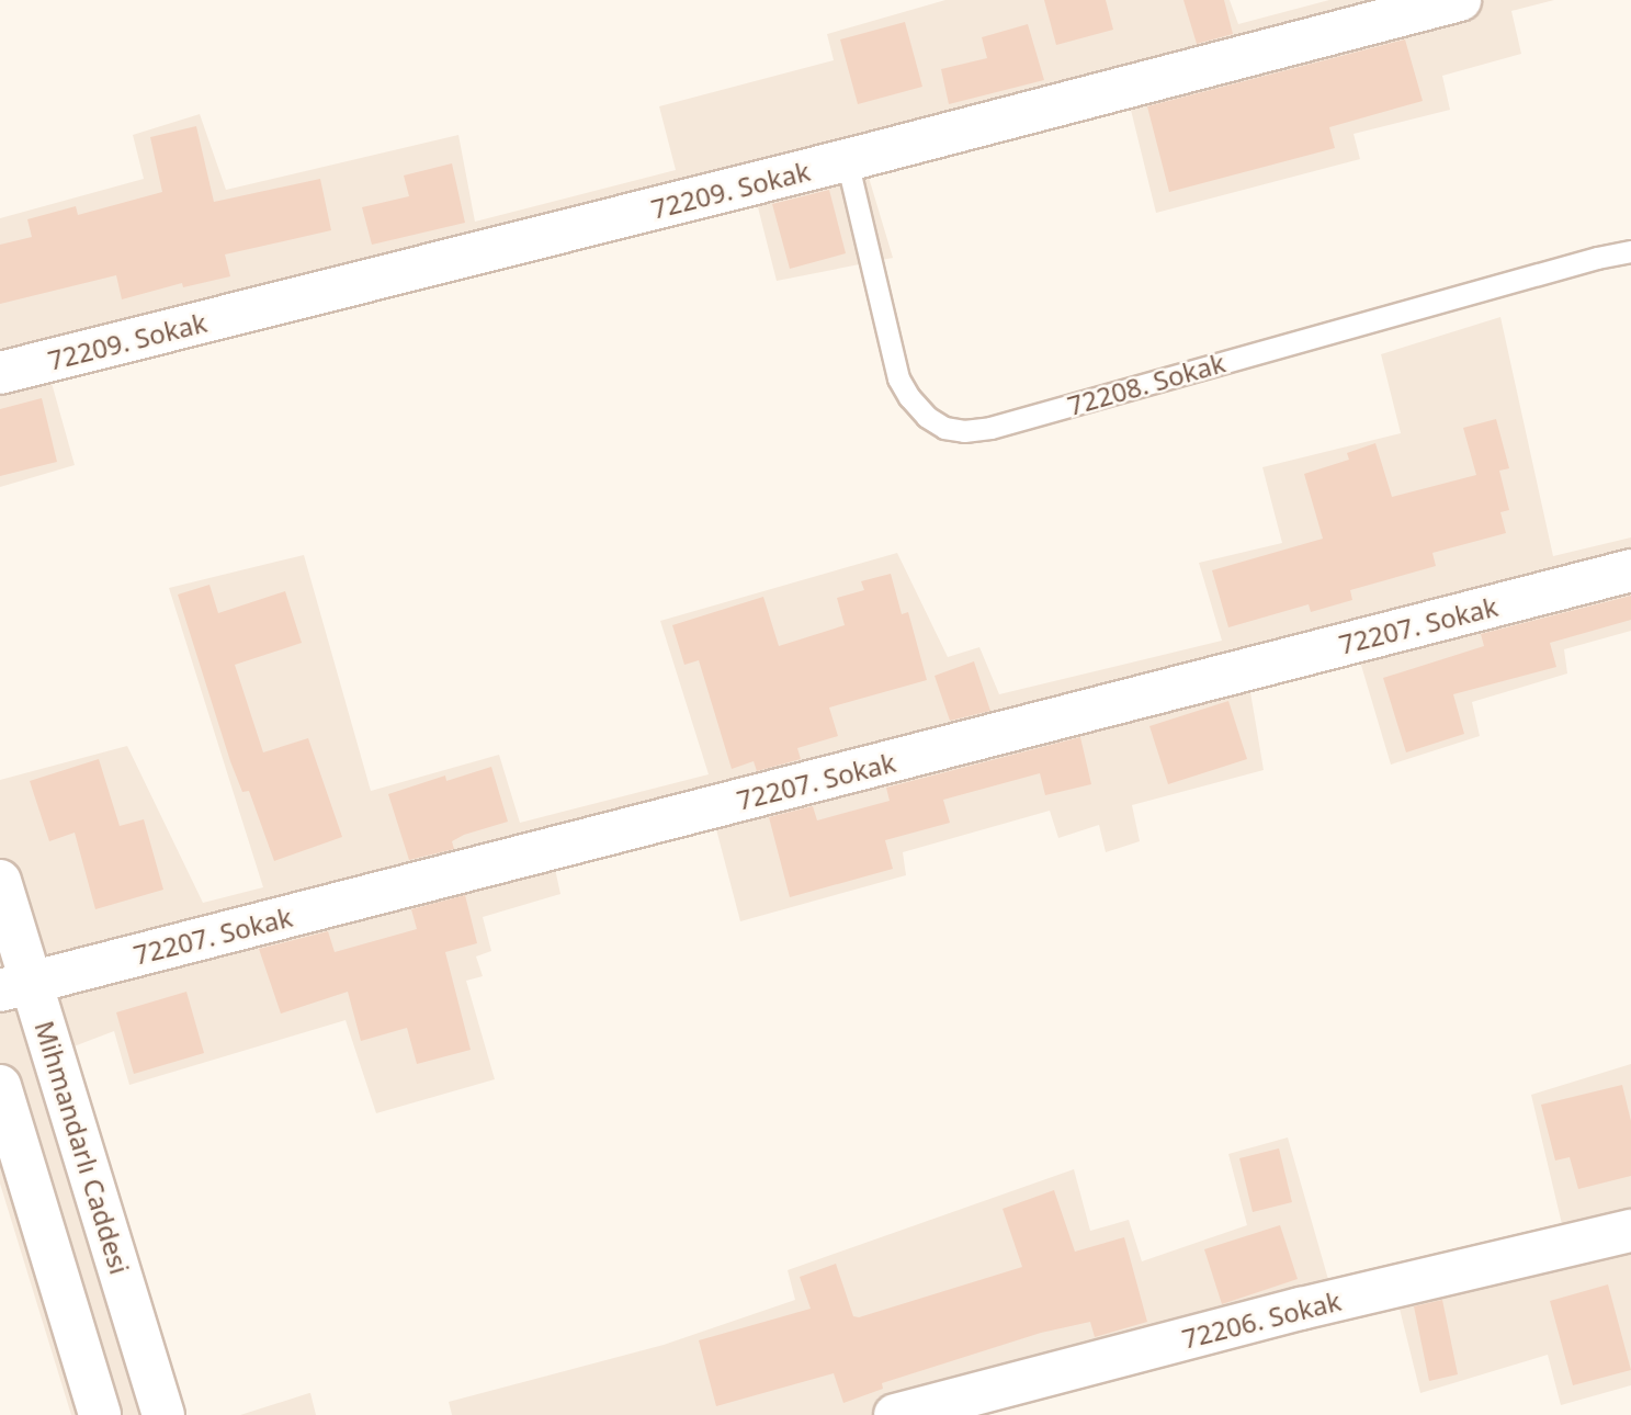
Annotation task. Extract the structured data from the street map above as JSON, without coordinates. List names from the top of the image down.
{
  "streets": {
    "street": [
      "72209. Sokak",
      "72207. Sokak",
      "Mihmandarlı Caddesi",
      "72206. Sokak"
    ],
    "lane": ["72208. Sokak"]
  },
  "crossings": [
    ["72209. Sokak", "72208. Sokak"],
    ["72207. Sokak", "Mihmandarlı Caddesi"]
  ]
}
